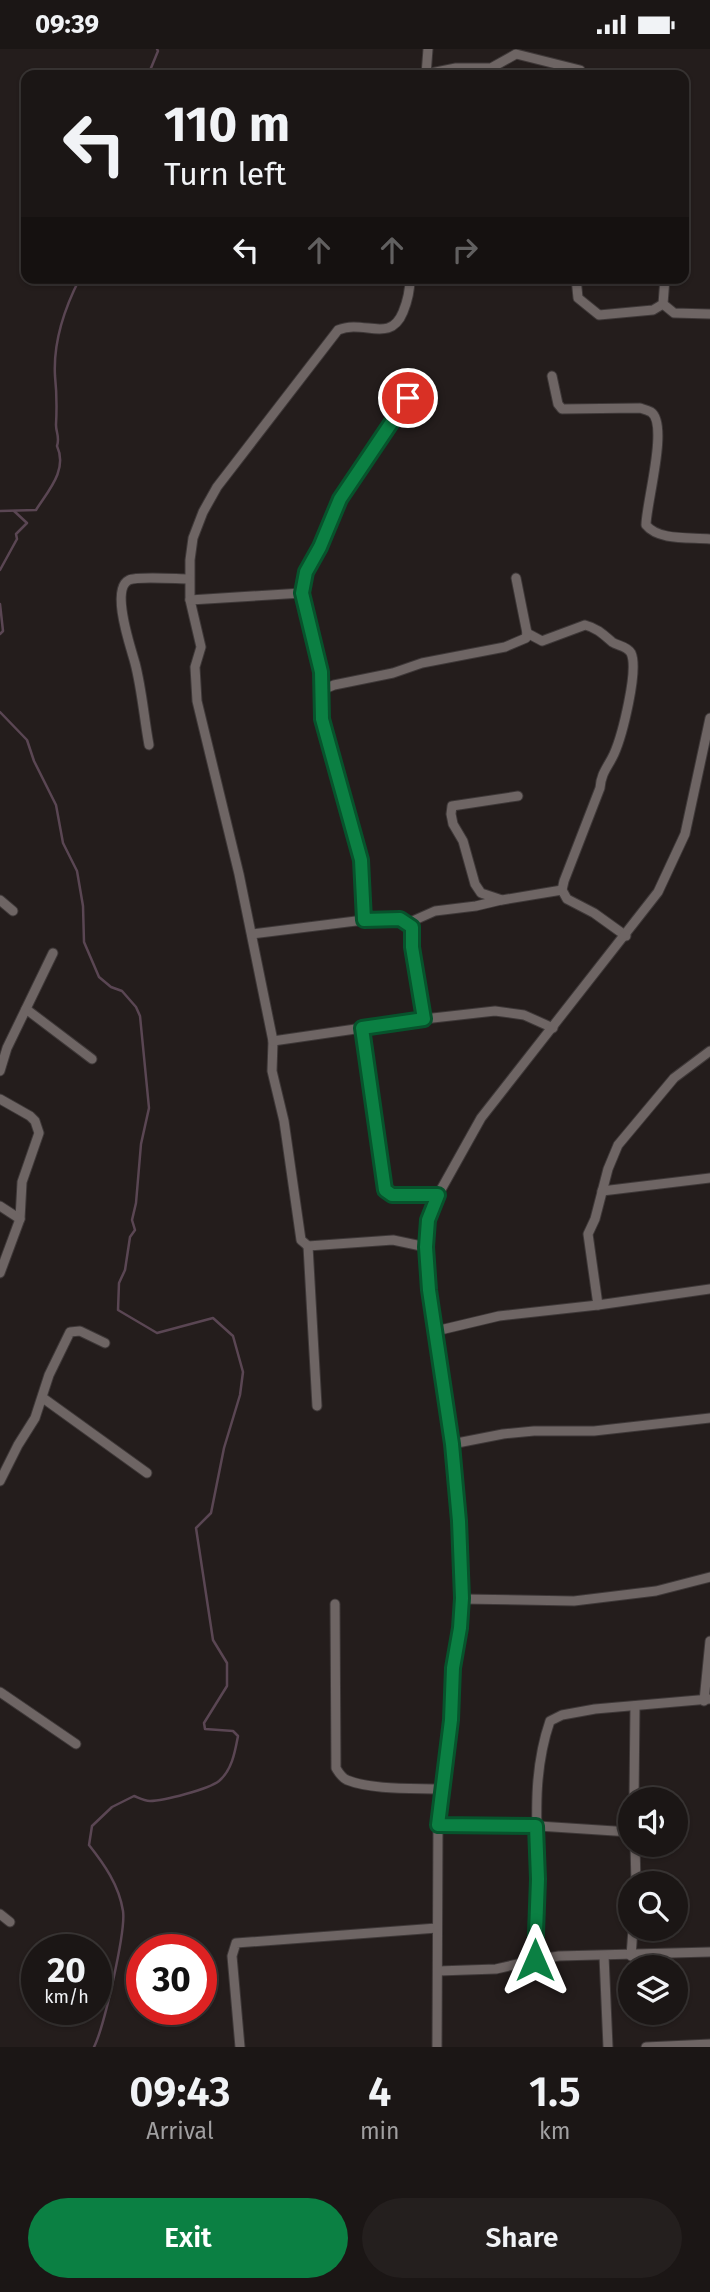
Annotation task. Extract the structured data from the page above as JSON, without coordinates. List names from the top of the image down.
{
  "page": {
    "status": "09:39",
    "turn": ["110 m", "Turn left"],
    "speed": "20 km/h",
    "limit": "30",
    "eta": [
      "09:43",
      "Arrival",
      "4",
      "min",
      "1.5",
      "km"
    ],
    "buttons": ["Exit", "Share"]
  }
}
